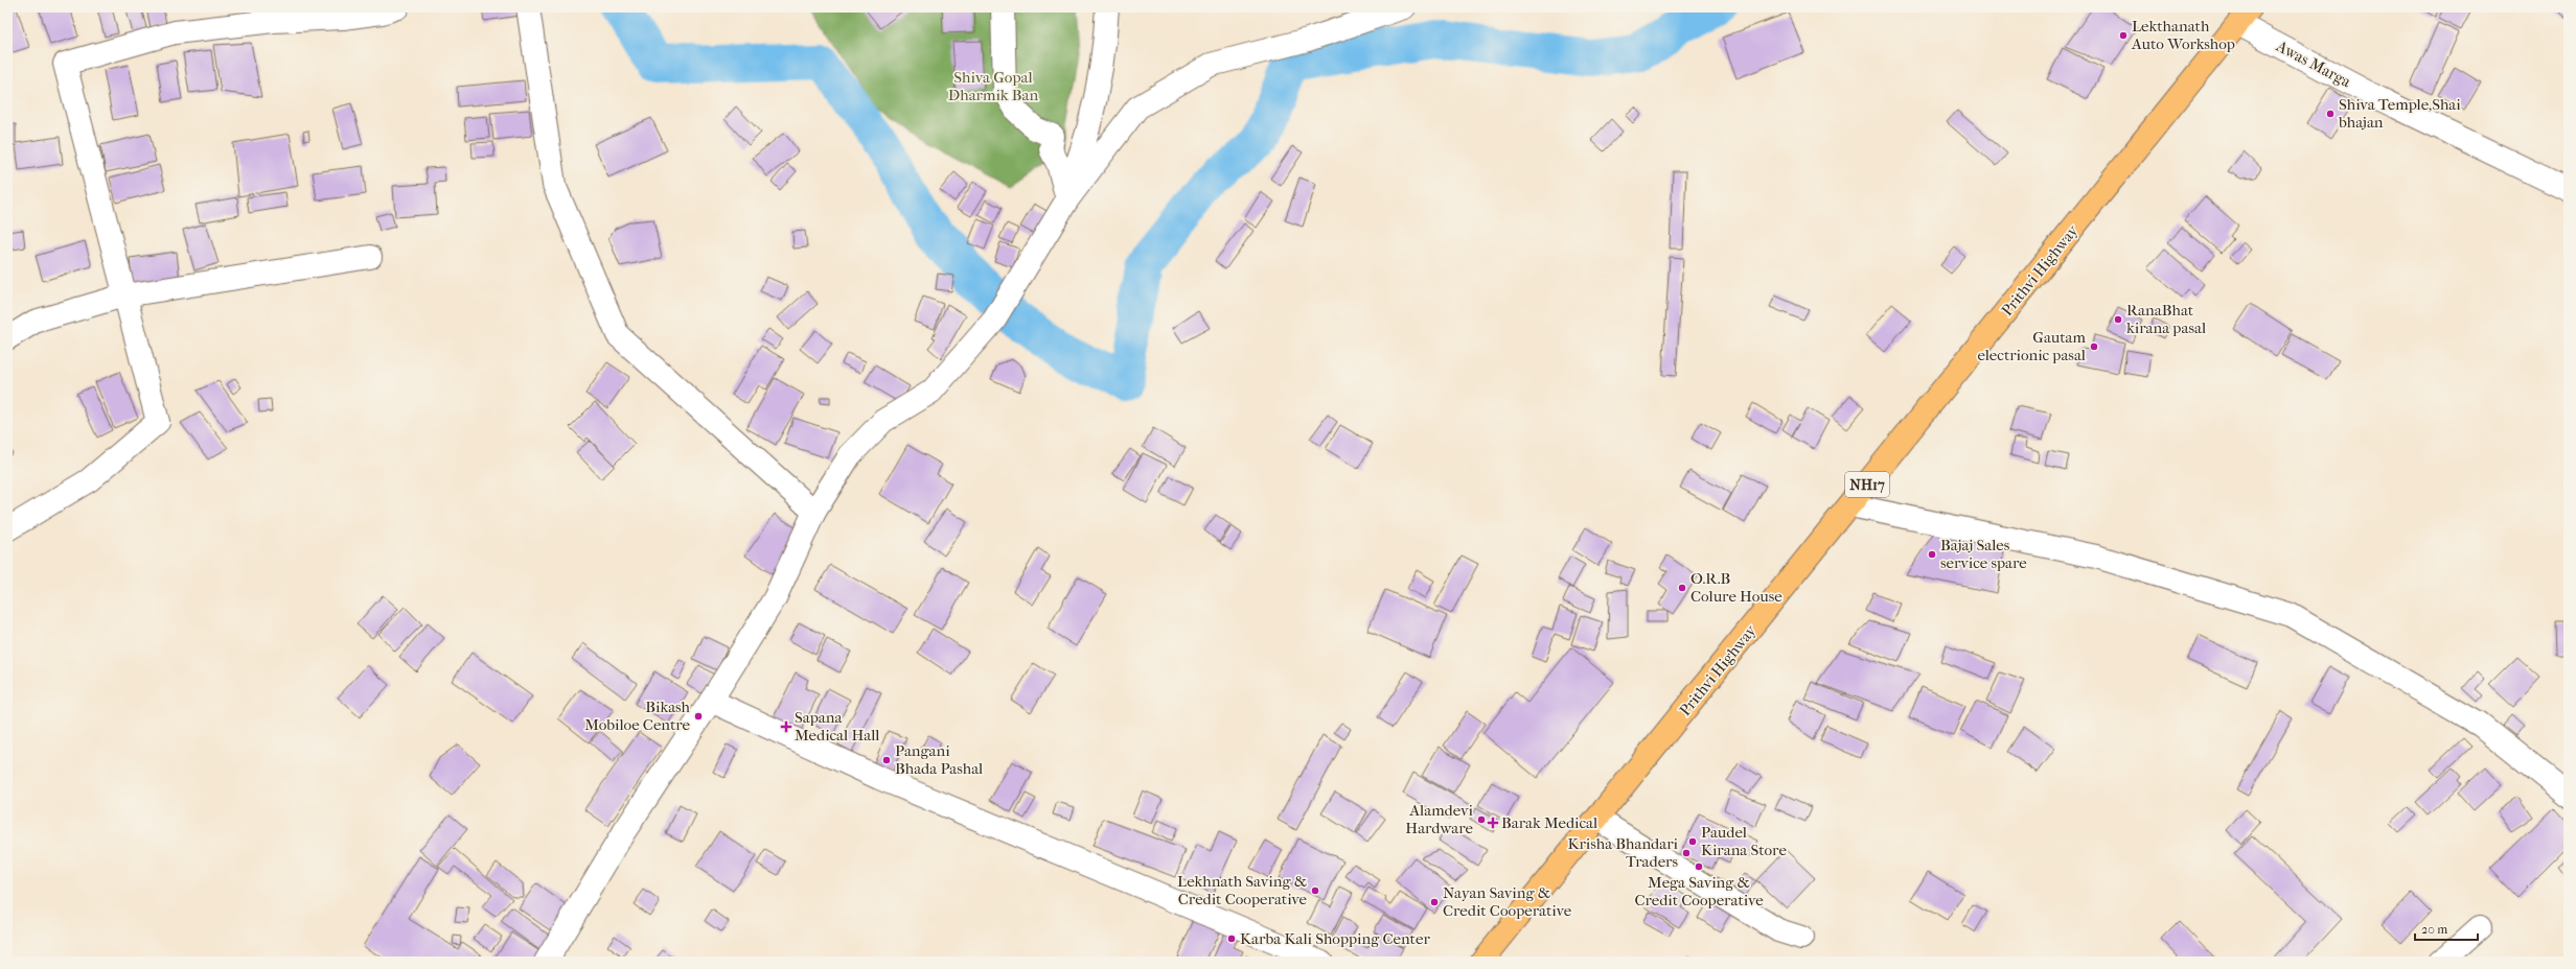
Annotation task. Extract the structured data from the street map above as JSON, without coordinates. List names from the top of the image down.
{
  "streets": {
    "highway": ["Prithvi Highway", "NH17"],
    "street": ["Awas Marga"]
  },
  "crossings": [
    ["Awas Marga", "Prithvi Highway"]
  ],
  "parks": ["Shiva Gopal Dharmik Ban"],
  "places": {
    "other": [
      "Lekthanath Auto Workshop",
      "Shiva Temple,Shai bhajan",
      "RanaBhat kirana pasal",
      "Gautam electrionic pasal",
      "Bajaj Sales service spare",
      "O.R.B Colure House",
      "Bikash Mobiloe Centre",
      "Pangani Bhada Pashal",
      "Alamdevi Hardware",
      "Paudel Kirana Store",
      "Krisha Bhandari Traders",
      "Mega Saving & Credit Cooperative",
      "Lekhnath Saving & Credit Cooperative",
      "Nayan Saving & Credit Cooperative",
      "Karba Kali Shopping Center"
    ],
    "health": ["Sapana Medical Hall", "Barak Medical"]
  },
  "scale_bar": "20 m"
}
